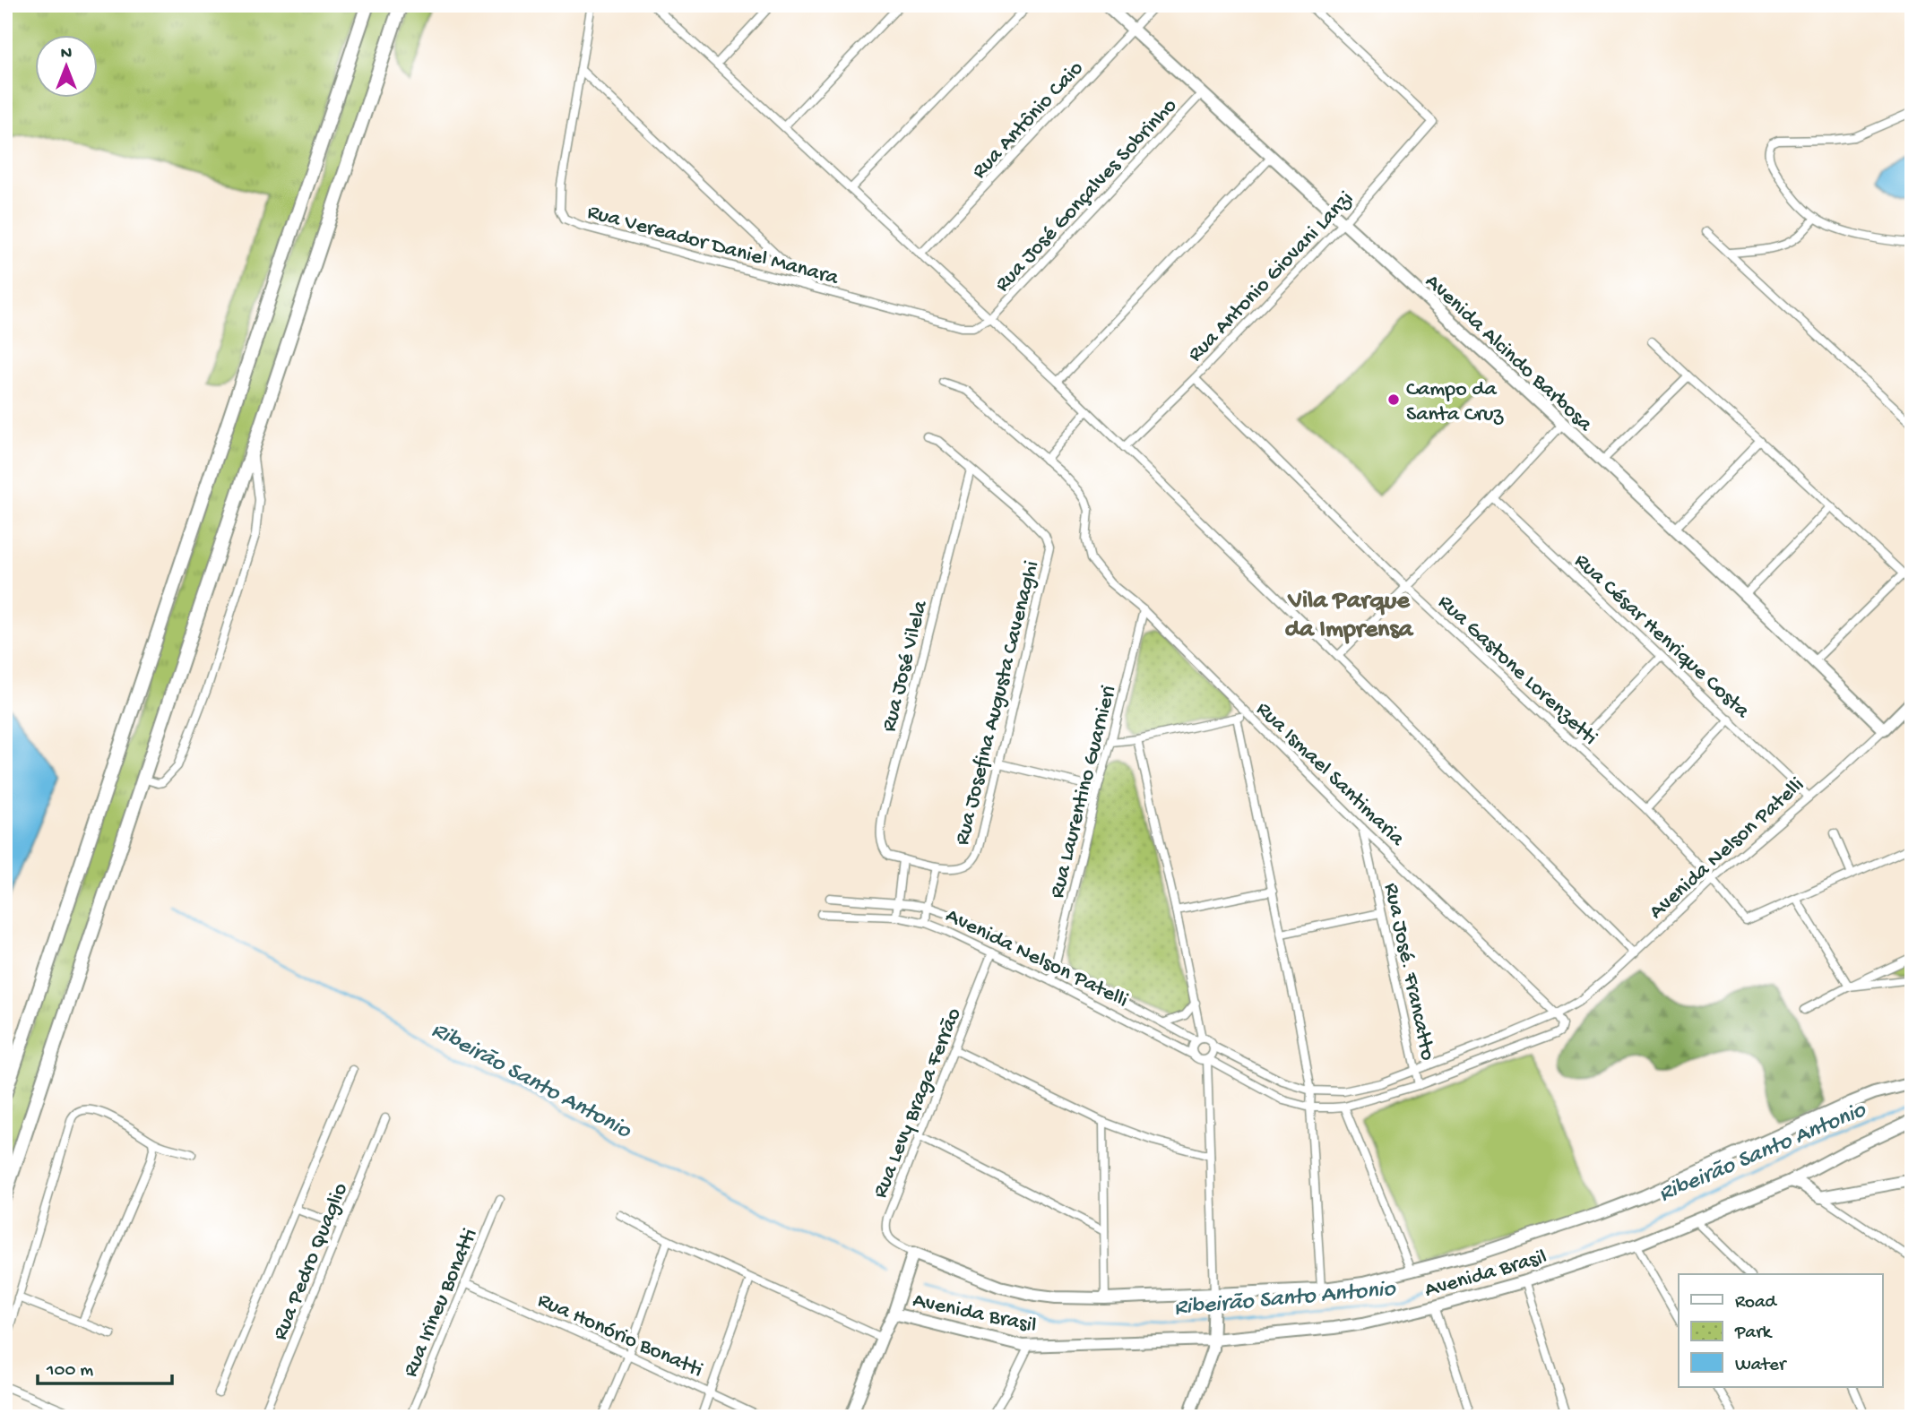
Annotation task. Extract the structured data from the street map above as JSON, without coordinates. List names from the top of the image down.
{
  "streets": {
    "main road": ["Avenida Alcindo Barbosa", "Avenida Nelson Patelli", "Avenida Brasil"],
    "street": [
      "Rua Antônio Caio",
      "Rua José Gonçalves Sobrinho",
      "Rua Vereador Daniel Manara",
      "Rua Antonio Giovani Lanzi",
      "Rua César Henrique Costa",
      "Rua José Vilela",
      "Rua Gastone Lorenzetti",
      "Rua Josefina Augusta Cavenaghi",
      "Rua Ismael Santimaria",
      "Rua Laurentino Guarnieri",
      "Rua José. Francatto",
      "Rua Levy Braga Ferrão",
      "Rua Pedro Quaglio",
      "Rua Irineu Bonatti",
      "Rua Honório Bonatti"
    ]
  },
  "crossings": [
    ["Rua Antônio Caio", "Avenida Alcindo Barbosa"],
    ["Rua José Gonçalves Sobrinho", "Rua Vereador Daniel Manara"],
    ["Rua José Gonçalves Sobrinho", "Avenida Alcindo Barbosa"],
    ["Rua Antonio Giovani Lanzi", "Avenida Alcindo Barbosa"],
    ["Rua Antonio Giovani Lanzi", "Rua Gastone Lorenzetti"],
    ["Avenida Alcindo Barbosa", "Avenida Nelson Patelli"],
    ["Rua César Henrique Costa", "Avenida Nelson Patelli"],
    ["Rua José Vilela", "Rua Josefina Augusta Cavenaghi"],
    ["Rua Gastone Lorenzetti", "Avenida Nelson Patelli"],
    ["Rua Ismael Santimaria", "Rua Laurentino Guarnieri"],
    ["Rua Ismael Santimaria", "Avenida Nelson Patelli"],
    ["Rua Ismael Santimaria", "Rua José. Francatto"],
    ["Rua Laurentino Guarnieri", "Avenida Nelson Patelli"],
    ["Avenida Nelson Patelli", "Rua José. Francatto"],
    ["Avenida Nelson Patelli", "Rua Levy Braga Ferrão"],
    ["Rua Levy Braga Ferrão", "Avenida Brasil"],
    ["Rua Irineu Bonatti", "Rua Honório Bonatti"]
  ],
  "districts": ["Vila Parque da Imprensa"],
  "water": ["Ribeirão Santo Antonio"],
  "places": ["Campo da Santa Cruz"],
  "legend": ["Road", "Park", "Water"],
  "scale_bar": "100 m",
  "north": "top"
}
